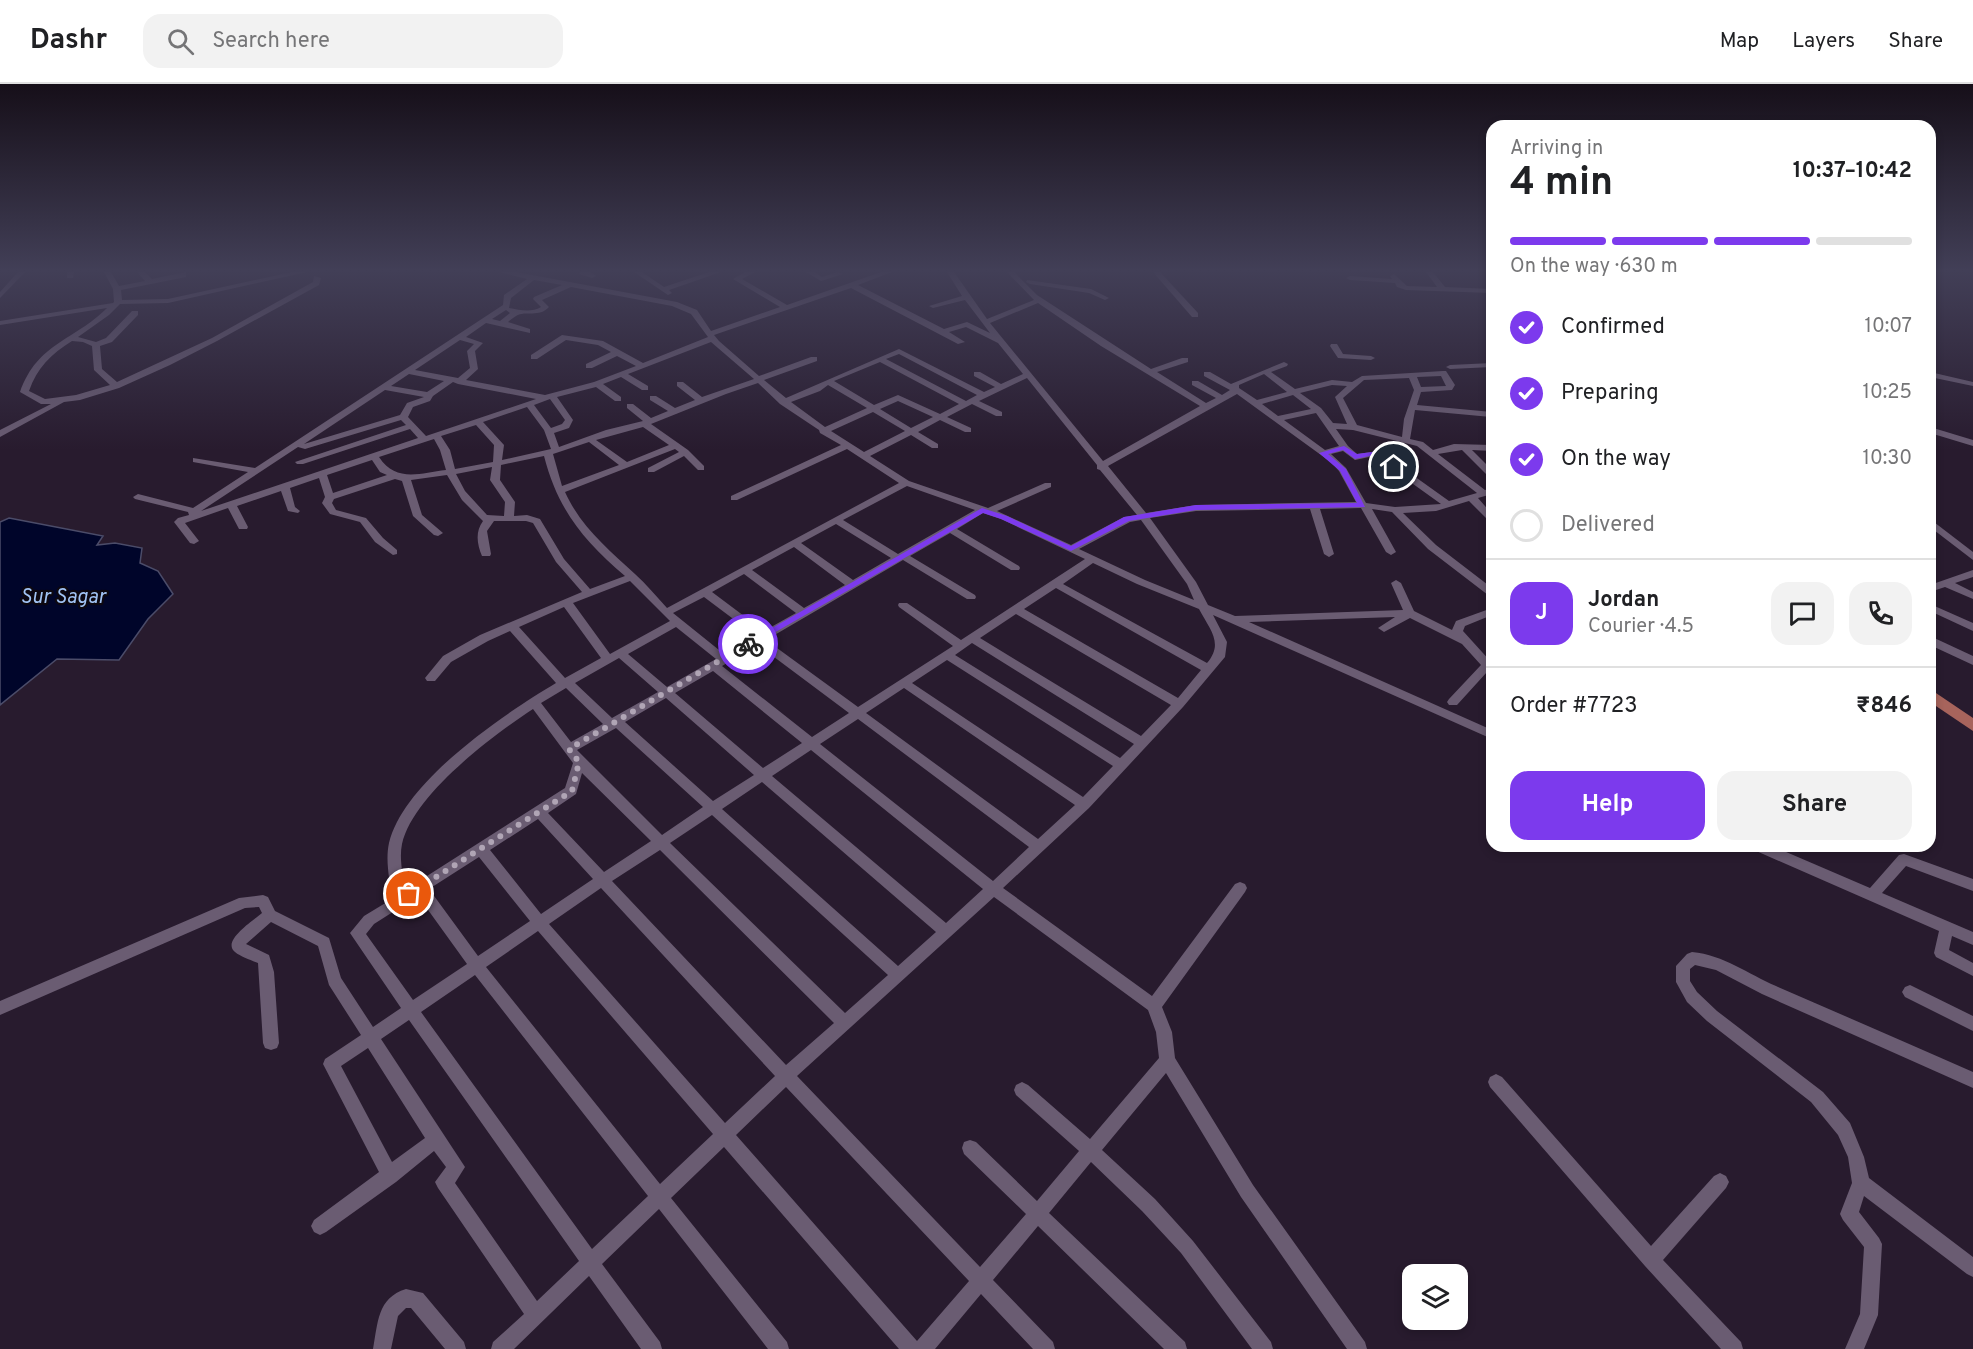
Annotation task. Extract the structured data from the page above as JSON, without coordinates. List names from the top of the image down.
{
  "water": ["Sur Sagar"],
  "page": {
    "header": "Dashr",
    "search": "Search here",
    "nav": ["Map", "Layers", "Share"],
    "heading": ["4 min", "Arriving in", "10:37–10:42"],
    "panel": [
      "Jordan",
      "Courier · 4.5",
      "Order #7723",
      "₹846"
    ],
    "bar": "On the way · 630 m",
    "list": [
      ["Confirmed", "10:07"],
      ["Preparing", "10:25"],
      ["On the way", "10:30"],
      "Delivered"
    ],
    "round": "J",
    "buttons": ["Help", "Share"]
  }
}
